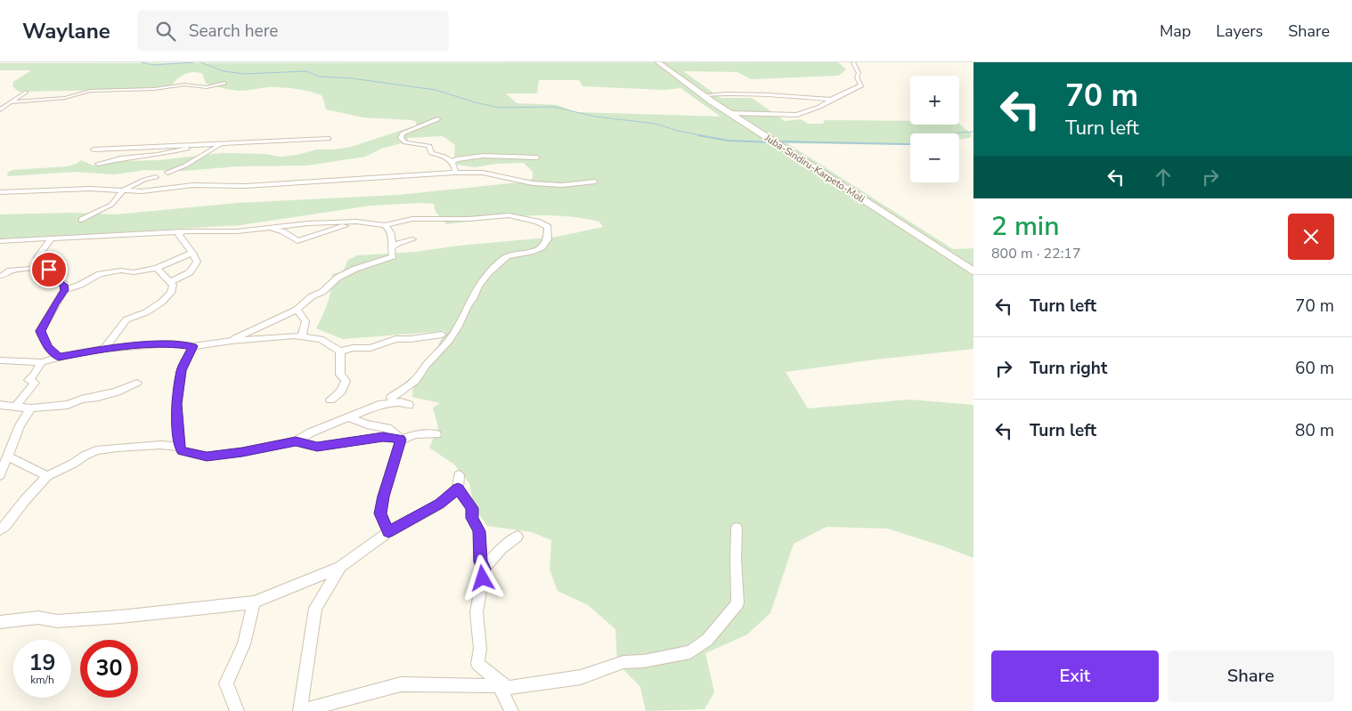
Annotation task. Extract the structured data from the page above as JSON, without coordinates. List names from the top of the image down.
{
  "streets": {
    "main road": ["Juba-Sindiru-Karpeto-Moli"]
  },
  "page": {
    "header": "Waylane",
    "search": "Search here",
    "nav": ["Map", "Layers", "Share"],
    "turn": ["70 m", "Turn left"],
    "map_buttons": ["+", "−"],
    "heading": ["2 min", "800 m · 22:17"],
    "list": [
      {
        "name": "Turn left",
        "value": "70 m"
      },
      {
        "name": "Turn right",
        "value": "60 m"
      },
      {
        "name": "Turn left",
        "value": "80 m"
      }
    ],
    "speed": "19 km/h",
    "limit": "30",
    "buttons": ["Exit", "Share"]
  }
}
